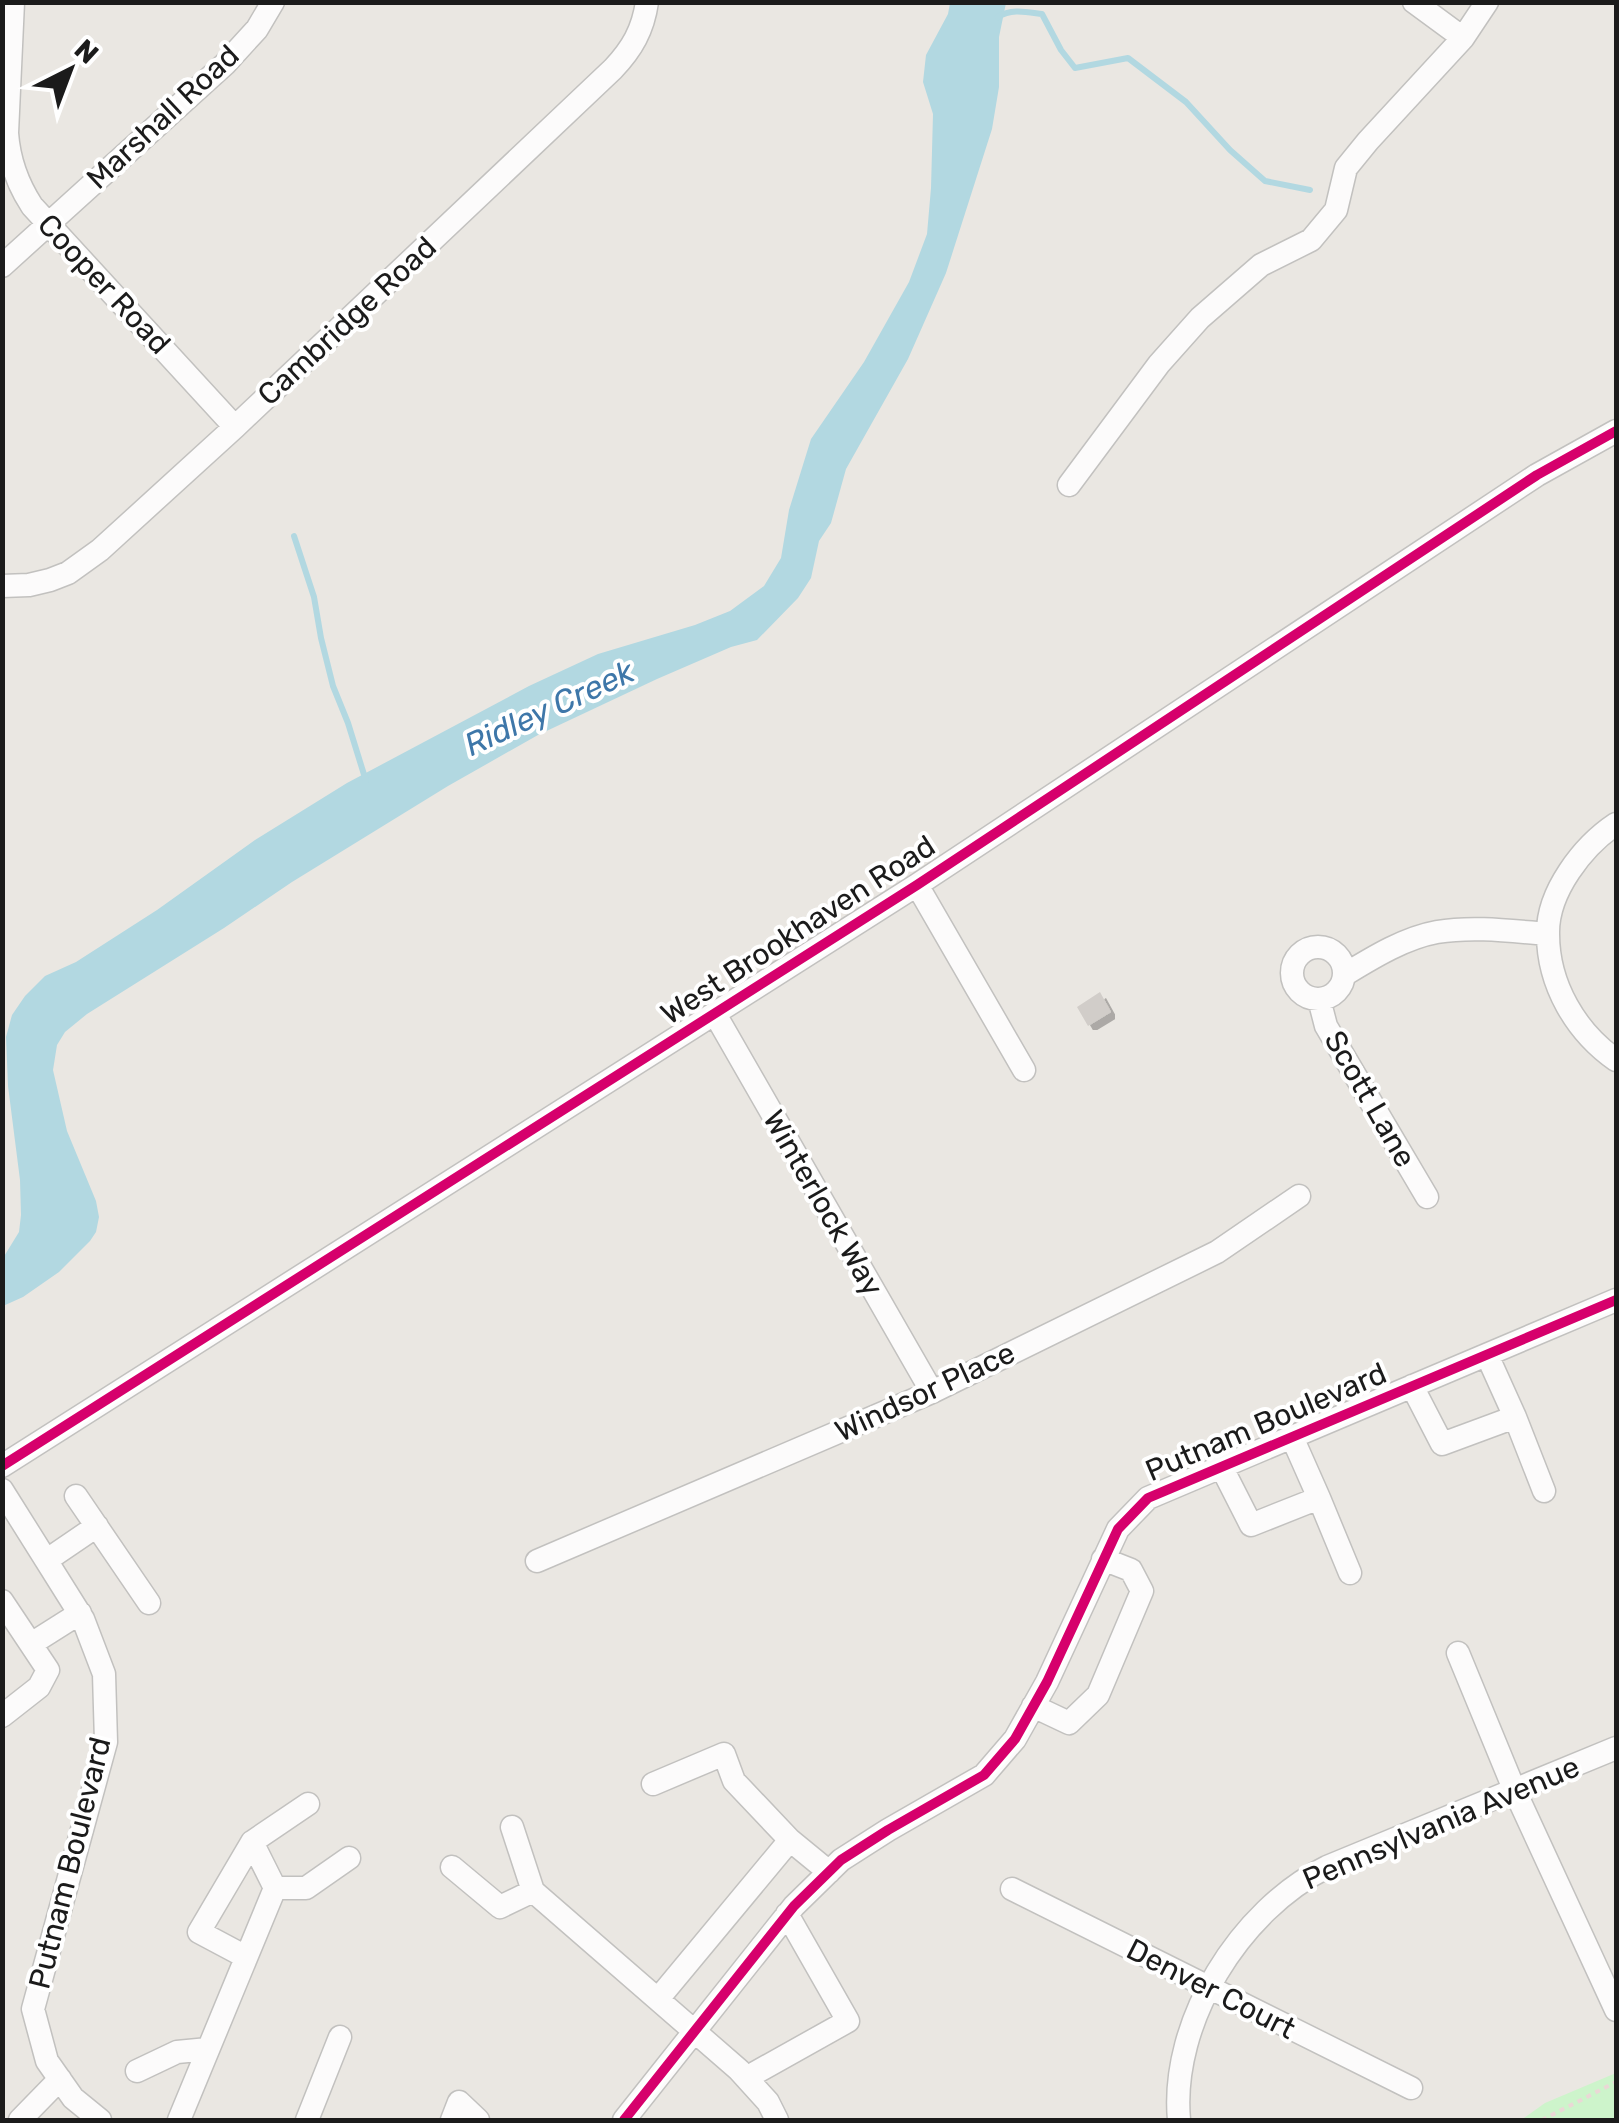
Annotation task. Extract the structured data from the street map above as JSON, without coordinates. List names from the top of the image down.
{
  "streets": {
    "street": [
      "Marshall Road",
      "Cooper Road",
      "Cambridge Road",
      "West Brookhaven Road",
      "Scott Lane",
      "Winterlock Way",
      "Windsor Place",
      "Putnam Boulevard",
      "Pennsylvania Avenue",
      "Denver Court"
    ]
  },
  "crossings": [
    ["Marshall Road", "Cooper Road"],
    ["Cooper Road", "Cambridge Road"],
    ["West Brookhaven Road", "Winterlock Way"],
    ["Winterlock Way", "Windsor Place"],
    ["Pennsylvania Avenue", "Denver Court"]
  ],
  "water": ["Ridley Creek"],
  "north": "top right"
}
